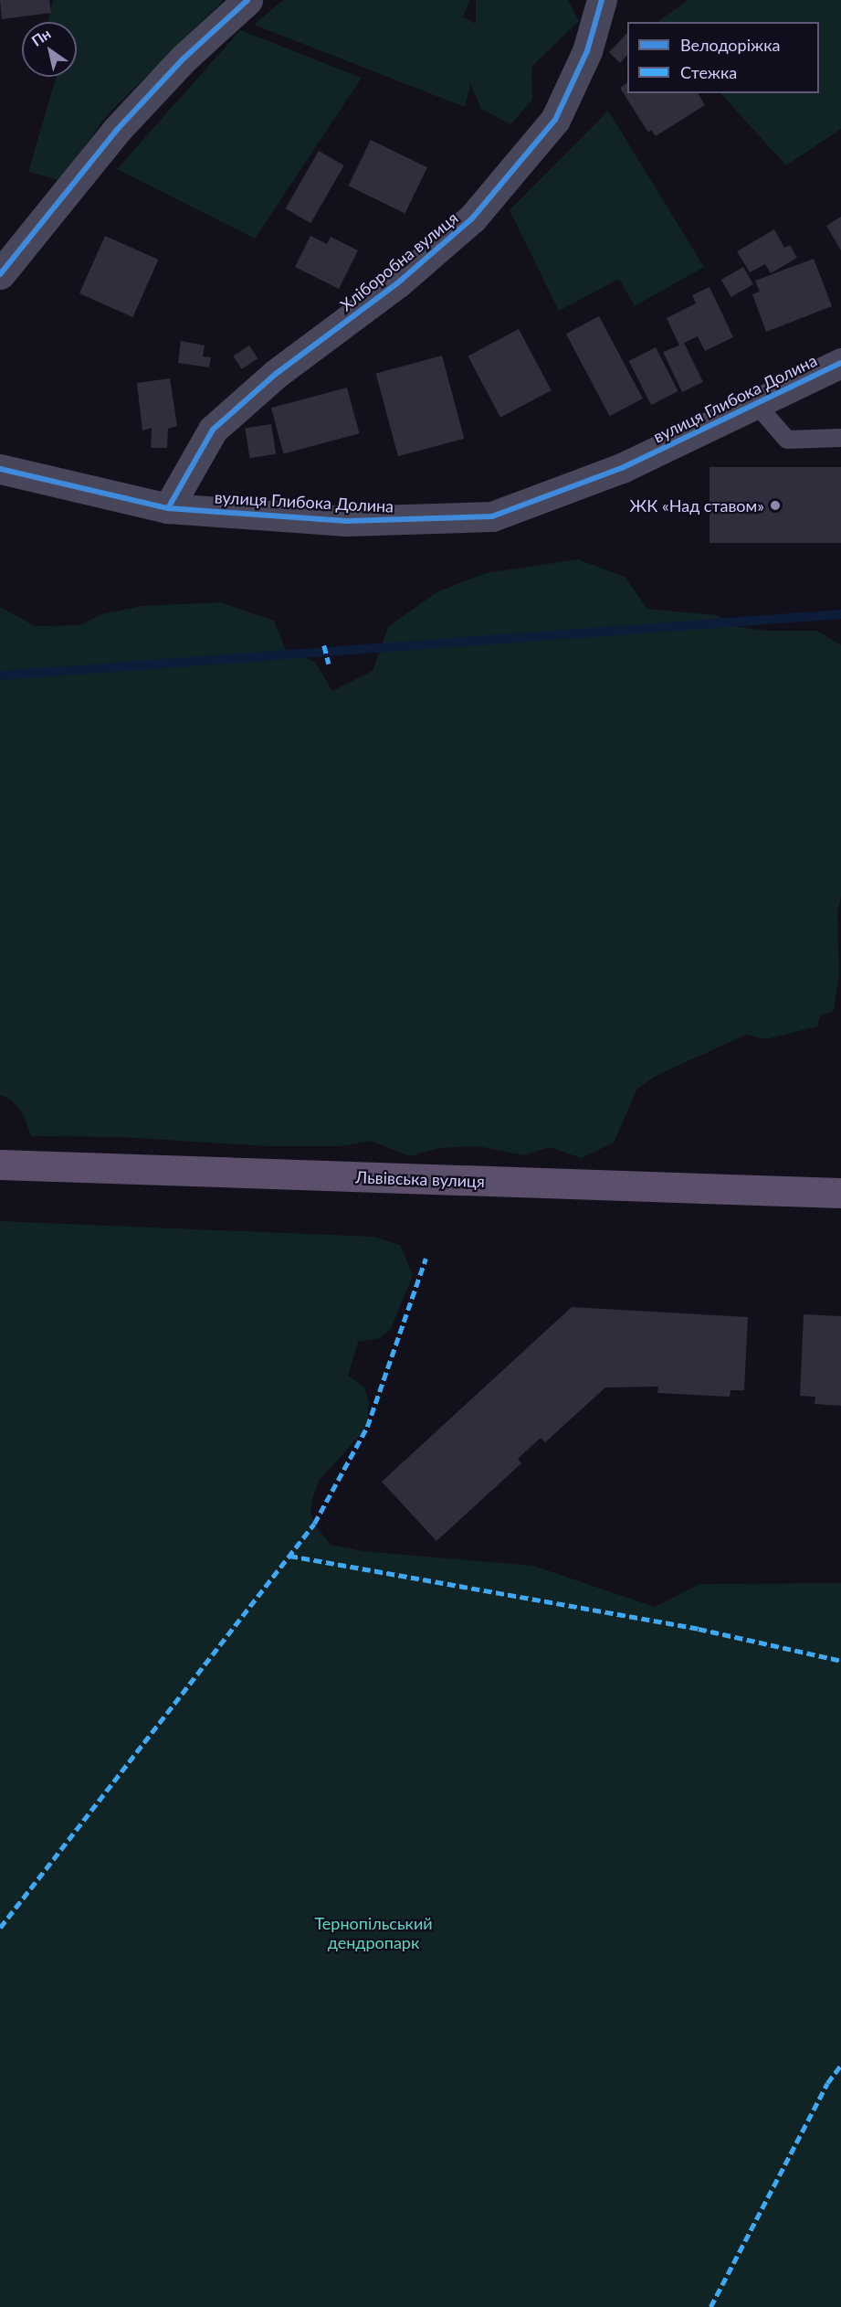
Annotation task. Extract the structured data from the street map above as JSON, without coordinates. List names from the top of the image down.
{
  "streets": {
    "main road": ["Львівська вулиця"],
    "street": ["Хліборобна вулиця", "вулиця Глибока Долина"]
  },
  "crossings": [
    ["Хліборобна вулиця", "вулиця Глибока Долина"]
  ],
  "parks": ["Тернопільський дендропарк"],
  "places": ["ЖК «Над ставом»"],
  "legend": ["Велодоріжка", "Стежка"],
  "north": "top left"
}
